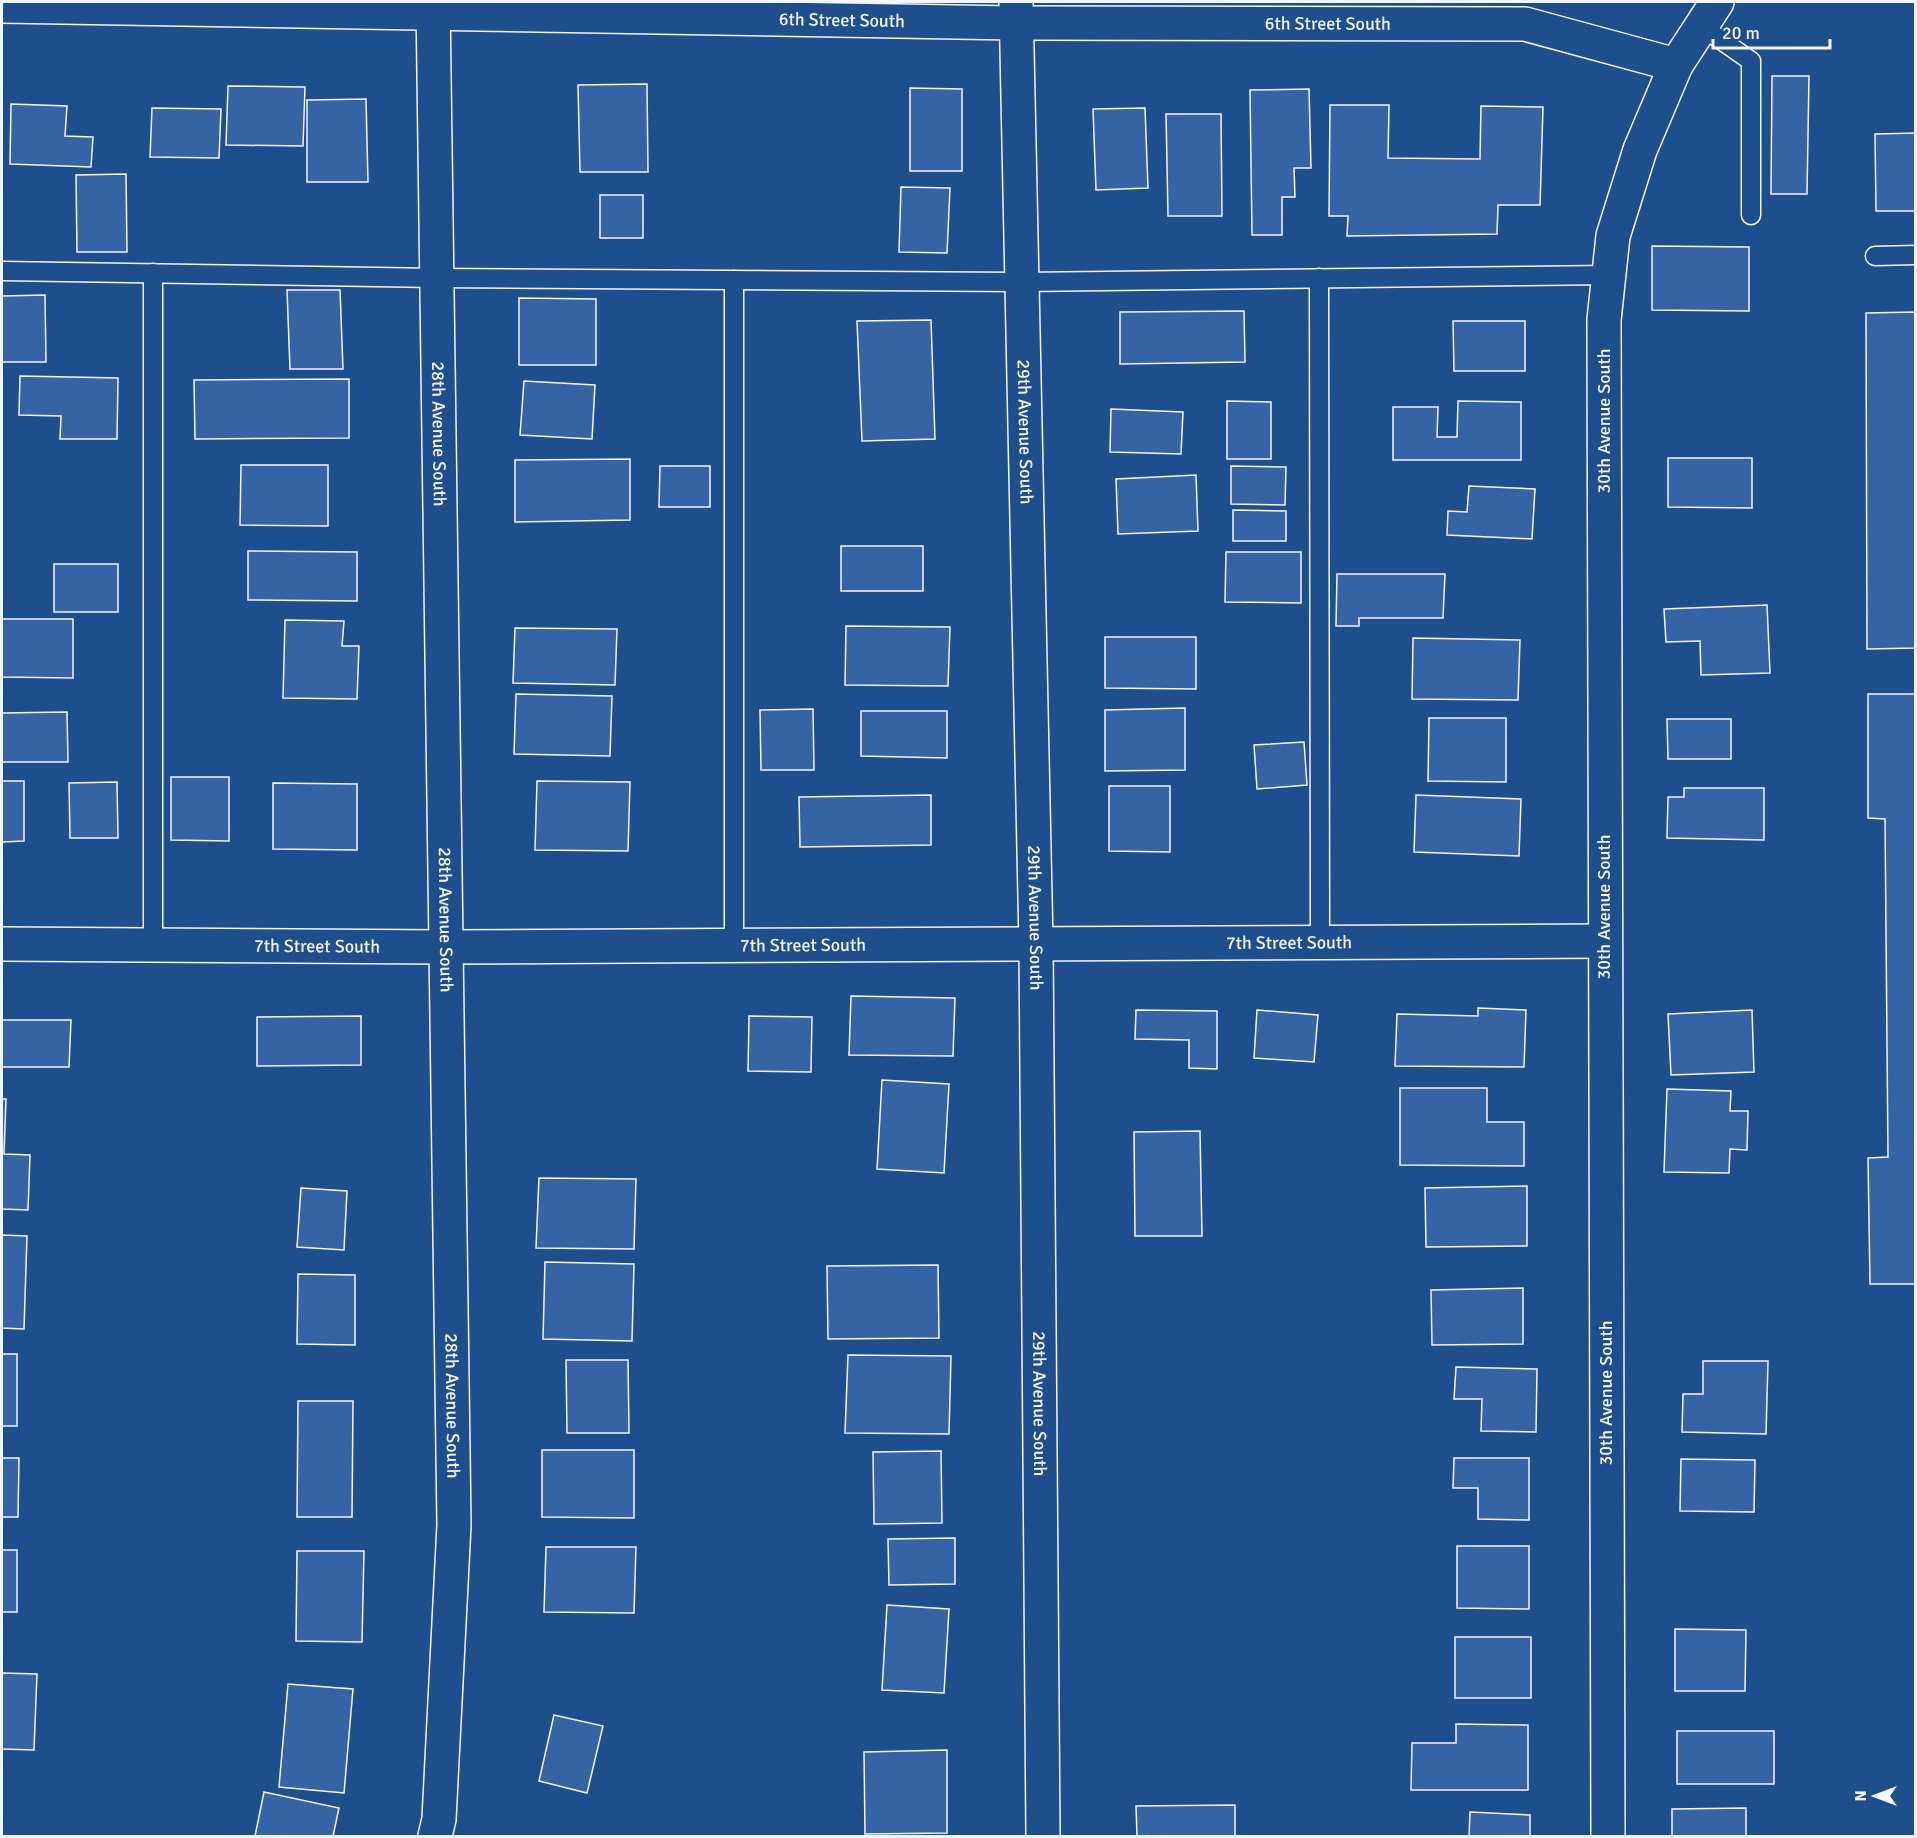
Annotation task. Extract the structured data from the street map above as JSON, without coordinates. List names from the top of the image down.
{
  "streets": {
    "street": [
      "6th Street South",
      "30th Avenue South",
      "28th Avenue South",
      "29th Avenue South",
      "7th Street South"
    ]
  },
  "crossings": [
    ["6th Street South", "30th Avenue South"],
    ["6th Street South", "28th Avenue South"],
    ["6th Street South", "29th Avenue South"],
    ["30th Avenue South", "7th Street South"],
    ["28th Avenue South", "7th Street South"],
    ["29th Avenue South", "7th Street South"]
  ],
  "scale_bar": "20 m",
  "north": "left"
}
